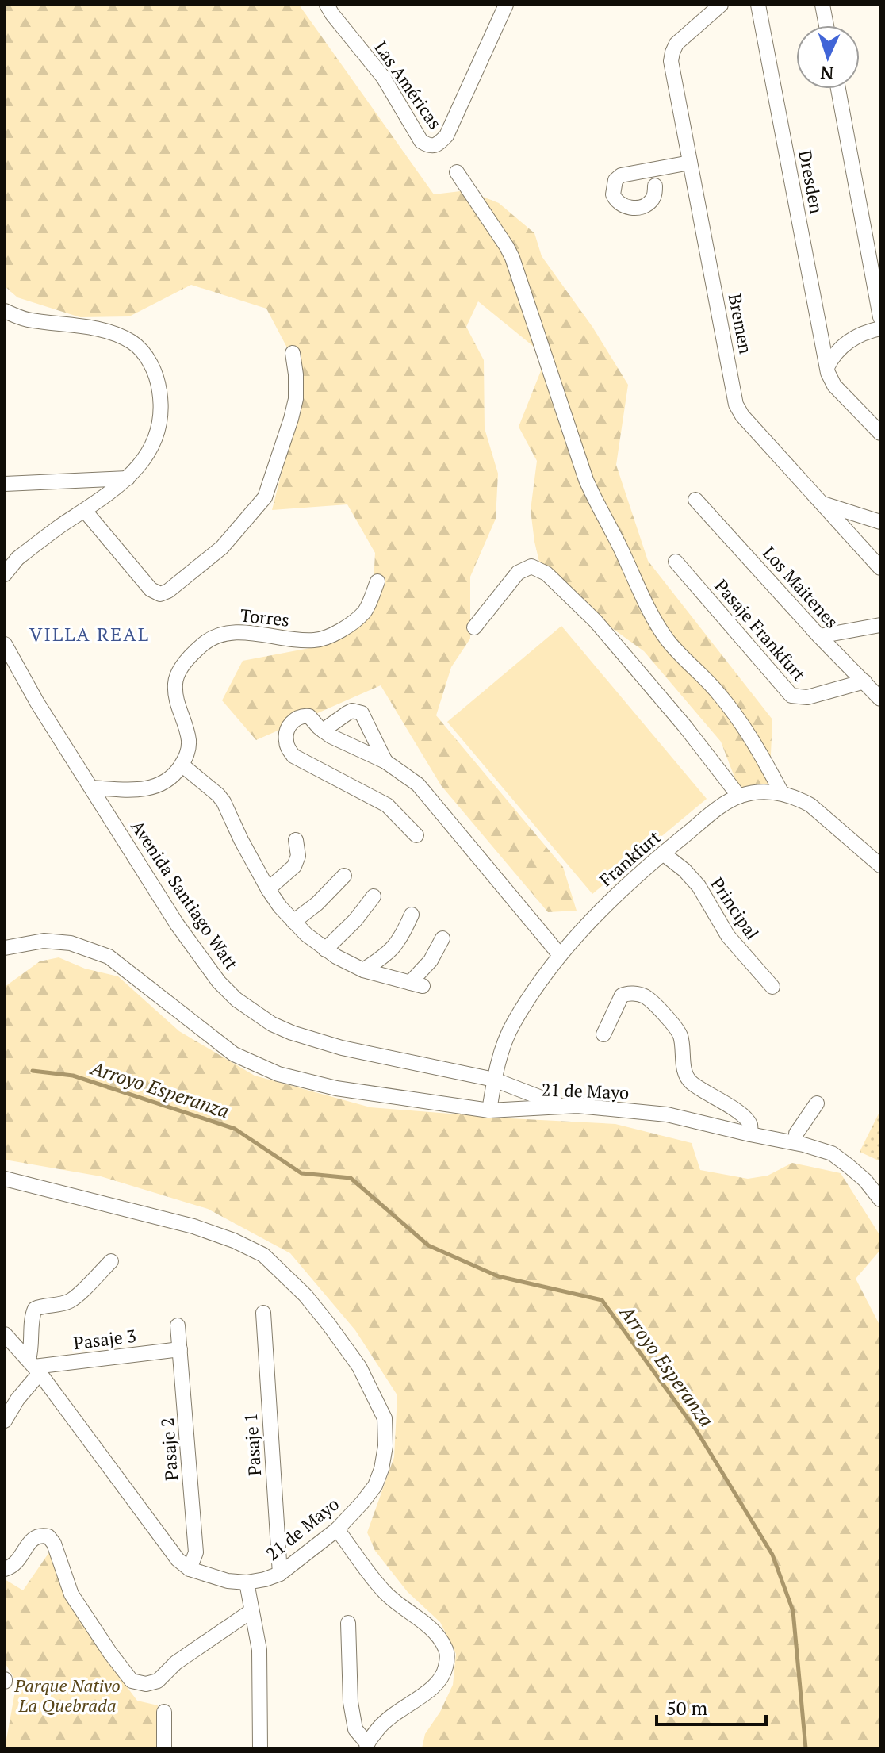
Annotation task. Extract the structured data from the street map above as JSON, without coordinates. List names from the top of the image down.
{
  "streets": {
    "street": [
      "Las Américas",
      "Dresden",
      "Bremen",
      "Los Maitenes",
      "Torres",
      "Pasaje Frankfurt",
      "Frankfurt",
      "Avenida Santiago Watt",
      "Principal",
      "21 de Mayo",
      "Pasaje 3",
      "Pasaje 1",
      "Pasaje 2"
    ]
  },
  "crossings": [
    ["Los Maitenes", "Pasaje Frankfurt"],
    ["Frankfurt", "Avenida Santiago Watt"],
    ["Frankfurt", "Principal"],
    ["Frankfurt", "21 de Mayo"],
    ["Avenida Santiago Watt", "21 de Mayo"],
    ["21 de Mayo", "Pasaje 3"],
    ["21 de Mayo", "Pasaje 1"],
    ["21 de Mayo", "Pasaje 2"],
    ["Pasaje 3", "Pasaje 2"]
  ],
  "districts": ["VILLA REAL"],
  "water": ["Arroyo Esperanza"],
  "parks": ["Parque Nativo La Quebrada"],
  "scale_bar": "50 m",
  "north": "bottom"
}
